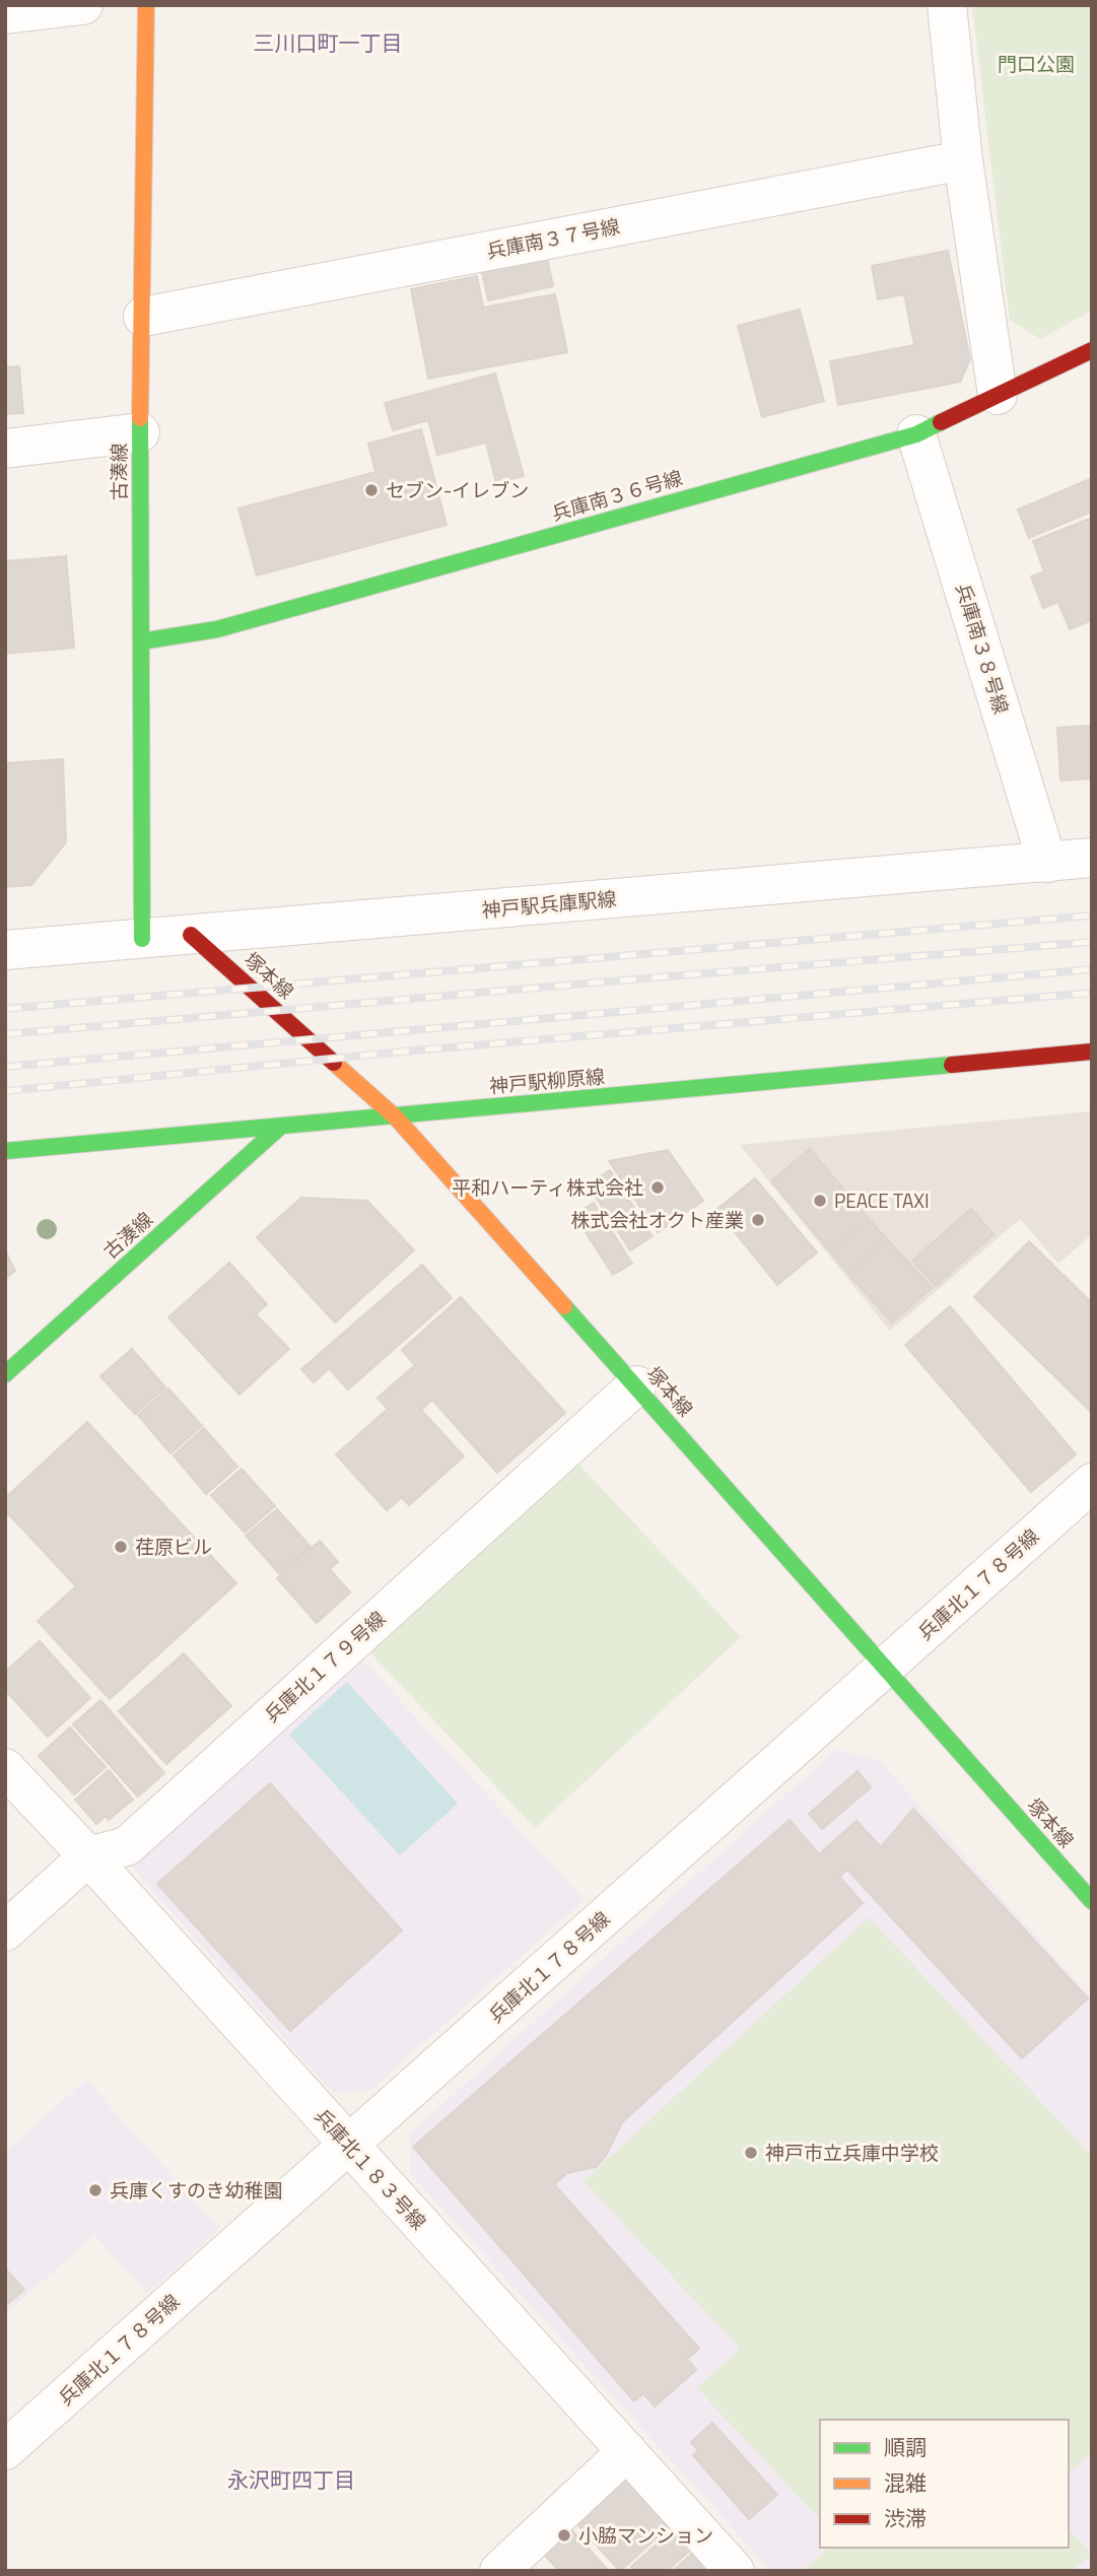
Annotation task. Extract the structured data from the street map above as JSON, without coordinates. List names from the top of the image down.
{
  "streets": {
    "street": [
      "兵庫南３７号線",
      "古湊線",
      "兵庫南３６号線",
      "兵庫南３８号線",
      "神戸駅兵庫駅線",
      "塚本線",
      "神戸駅柳原線",
      "兵庫北１７８号線",
      "兵庫北１７９号線",
      "兵庫北１８３号線"
    ]
  },
  "crossings": [
    ["兵庫南３７号線", "古湊線"],
    ["古湊線", "兵庫南３６号線"],
    ["古湊線", "神戸駅兵庫駅線"],
    ["古湊線", "神戸駅柳原線"],
    ["兵庫南３６号線", "兵庫南３８号線"],
    ["兵庫南３８号線", "神戸駅兵庫駅線"],
    ["神戸駅兵庫駅線", "塚本線"],
    ["塚本線", "神戸駅柳原線"],
    ["塚本線", "兵庫北１７８号線"],
    ["塚本線", "兵庫北１７９号線"],
    ["兵庫北１７８号線", "兵庫北１８３号線"],
    ["兵庫北１７９号線", "兵庫北１８３号線"]
  ],
  "districts": ["三川口町一丁目", "永沢町四丁目"],
  "parks": ["門口公園"],
  "places": [
    "セブン-イレブン",
    "平和ハーティ株式会社",
    "PEACE TAXI",
    "株式会社オクト産業",
    "荏原ビル",
    "神戸市立兵庫中学校",
    "兵庫くすのき幼稚園",
    "小脇マンション"
  ],
  "legend": ["順調", "混雑", "渋滞"]
}
